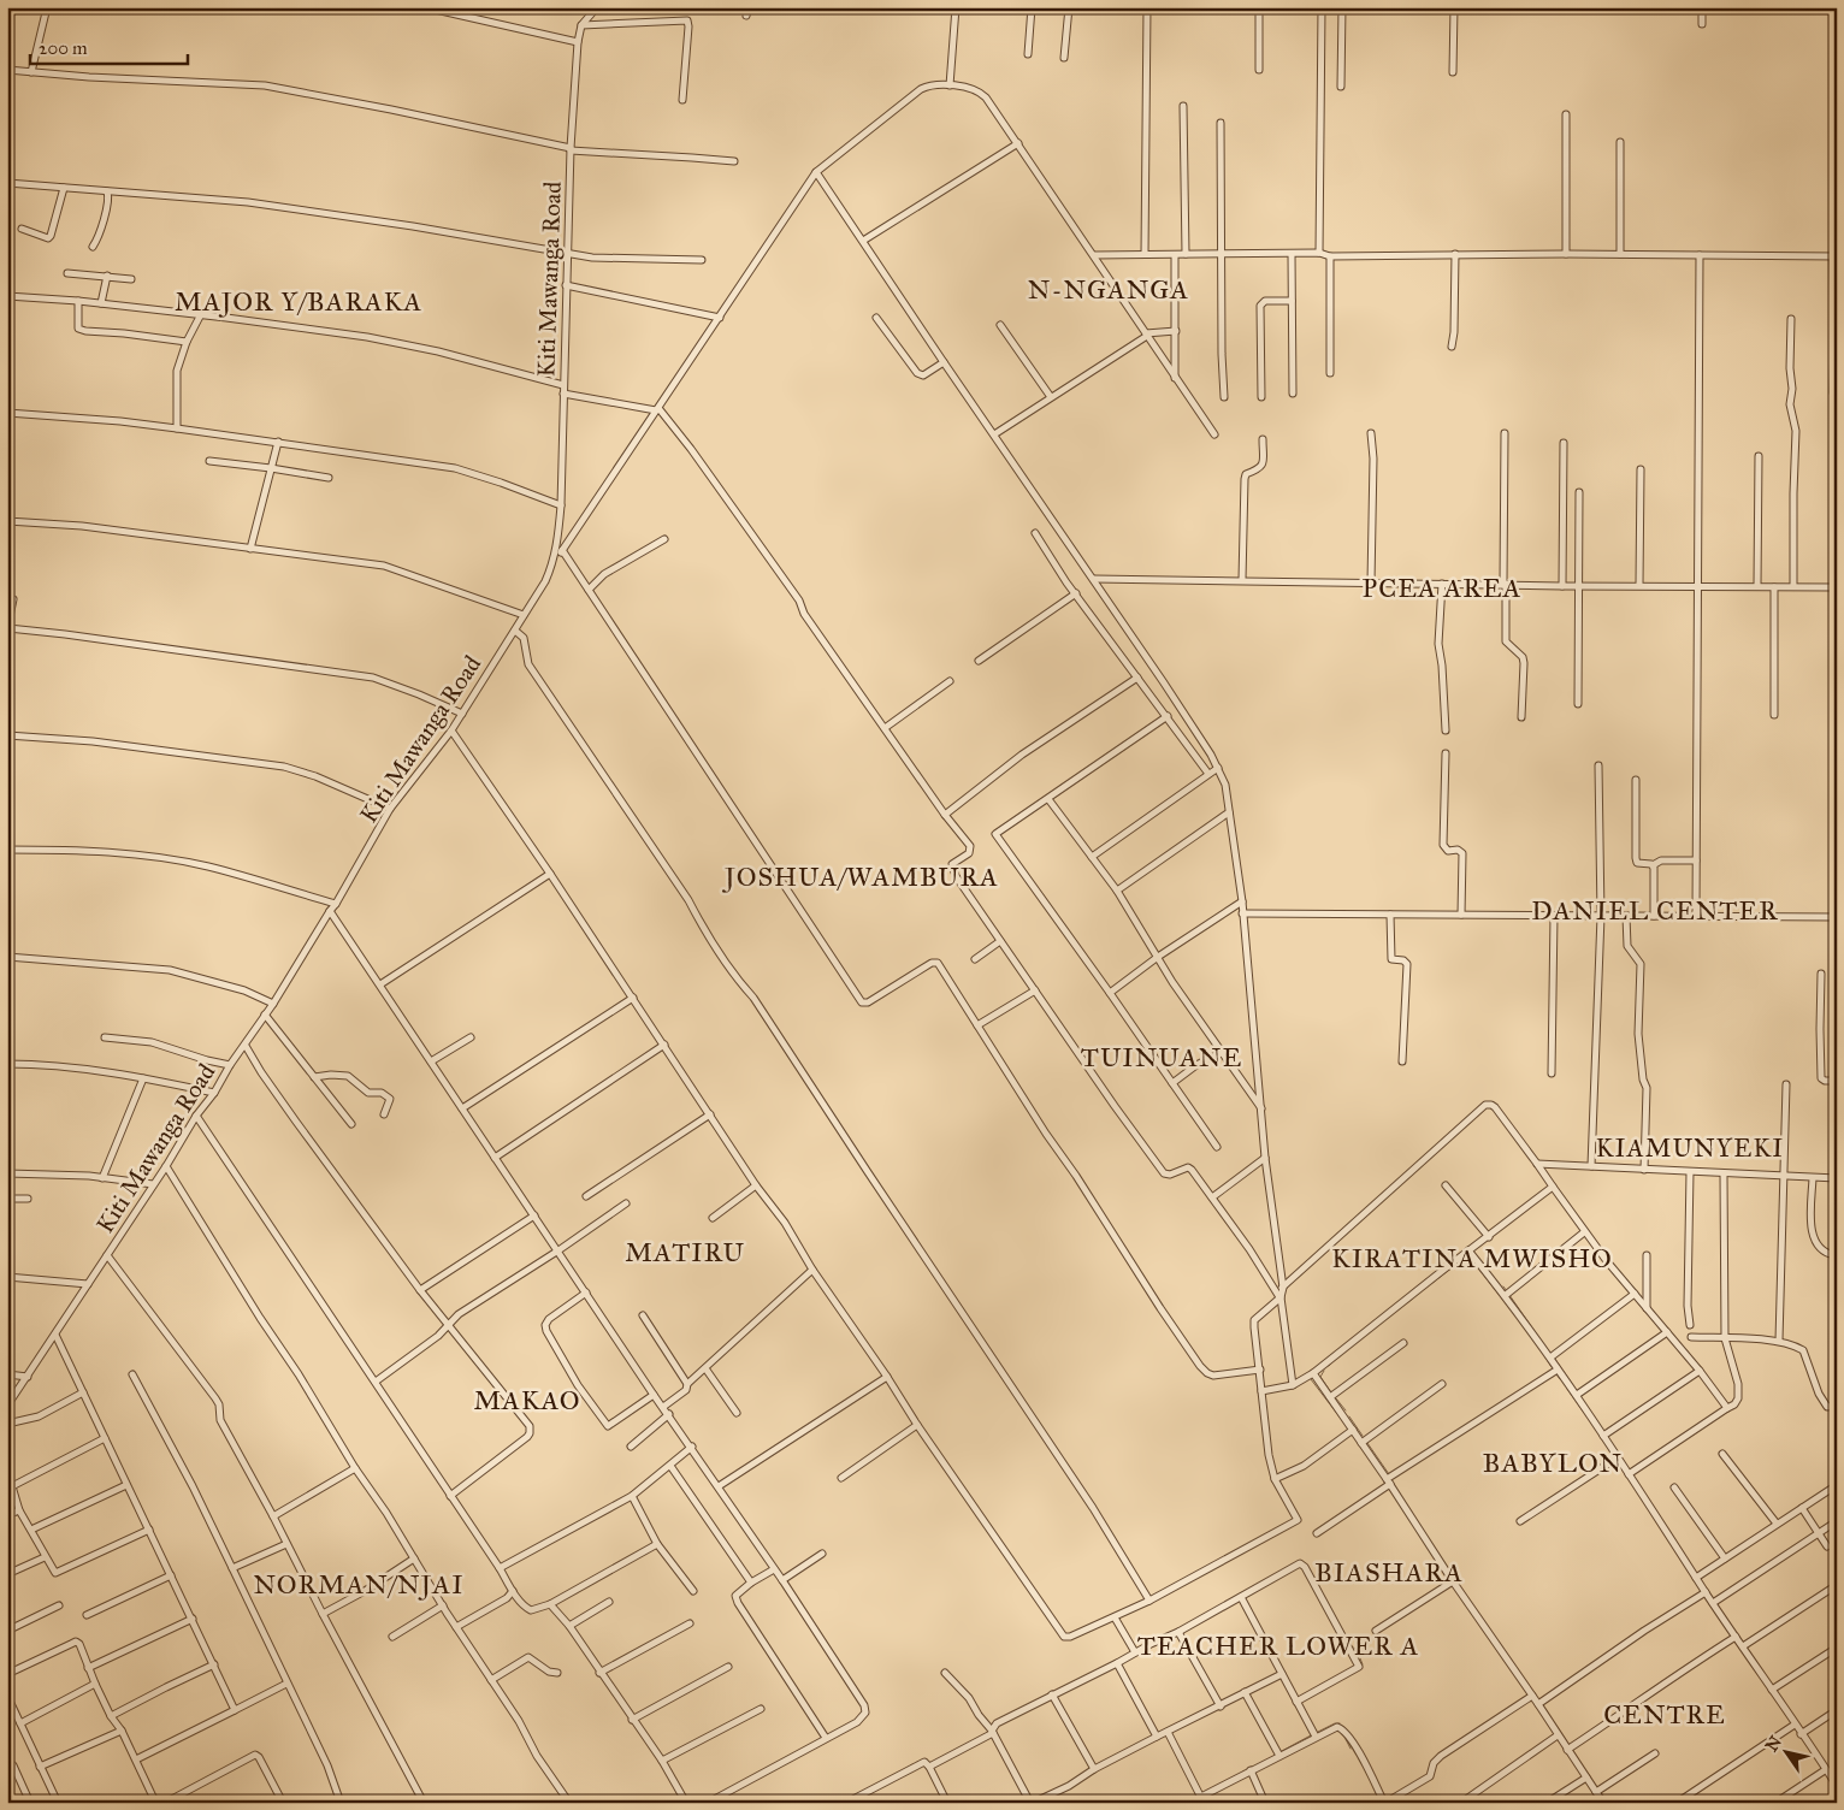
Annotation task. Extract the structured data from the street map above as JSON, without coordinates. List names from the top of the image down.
{
  "streets": {
    "street": ["Kiti Mawanga Road"]
  },
  "districts": [
    "N-NGANGA",
    "MAJOR Y/BARAKA",
    "PCEA AREA",
    "JOSHUA/WAMBURA",
    "DANIEL CENTER",
    "TUINUANE",
    "KIAMUNYEKI",
    "MATIRU",
    "KIRATINA MWISHO",
    "MAKAO",
    "BABYLON",
    "BIASHARA",
    "NORMAN/NJAI",
    "TEACHER LOWER A",
    "CENTRE"
  ],
  "scale_bar": "200 m",
  "north": "top left"
}
